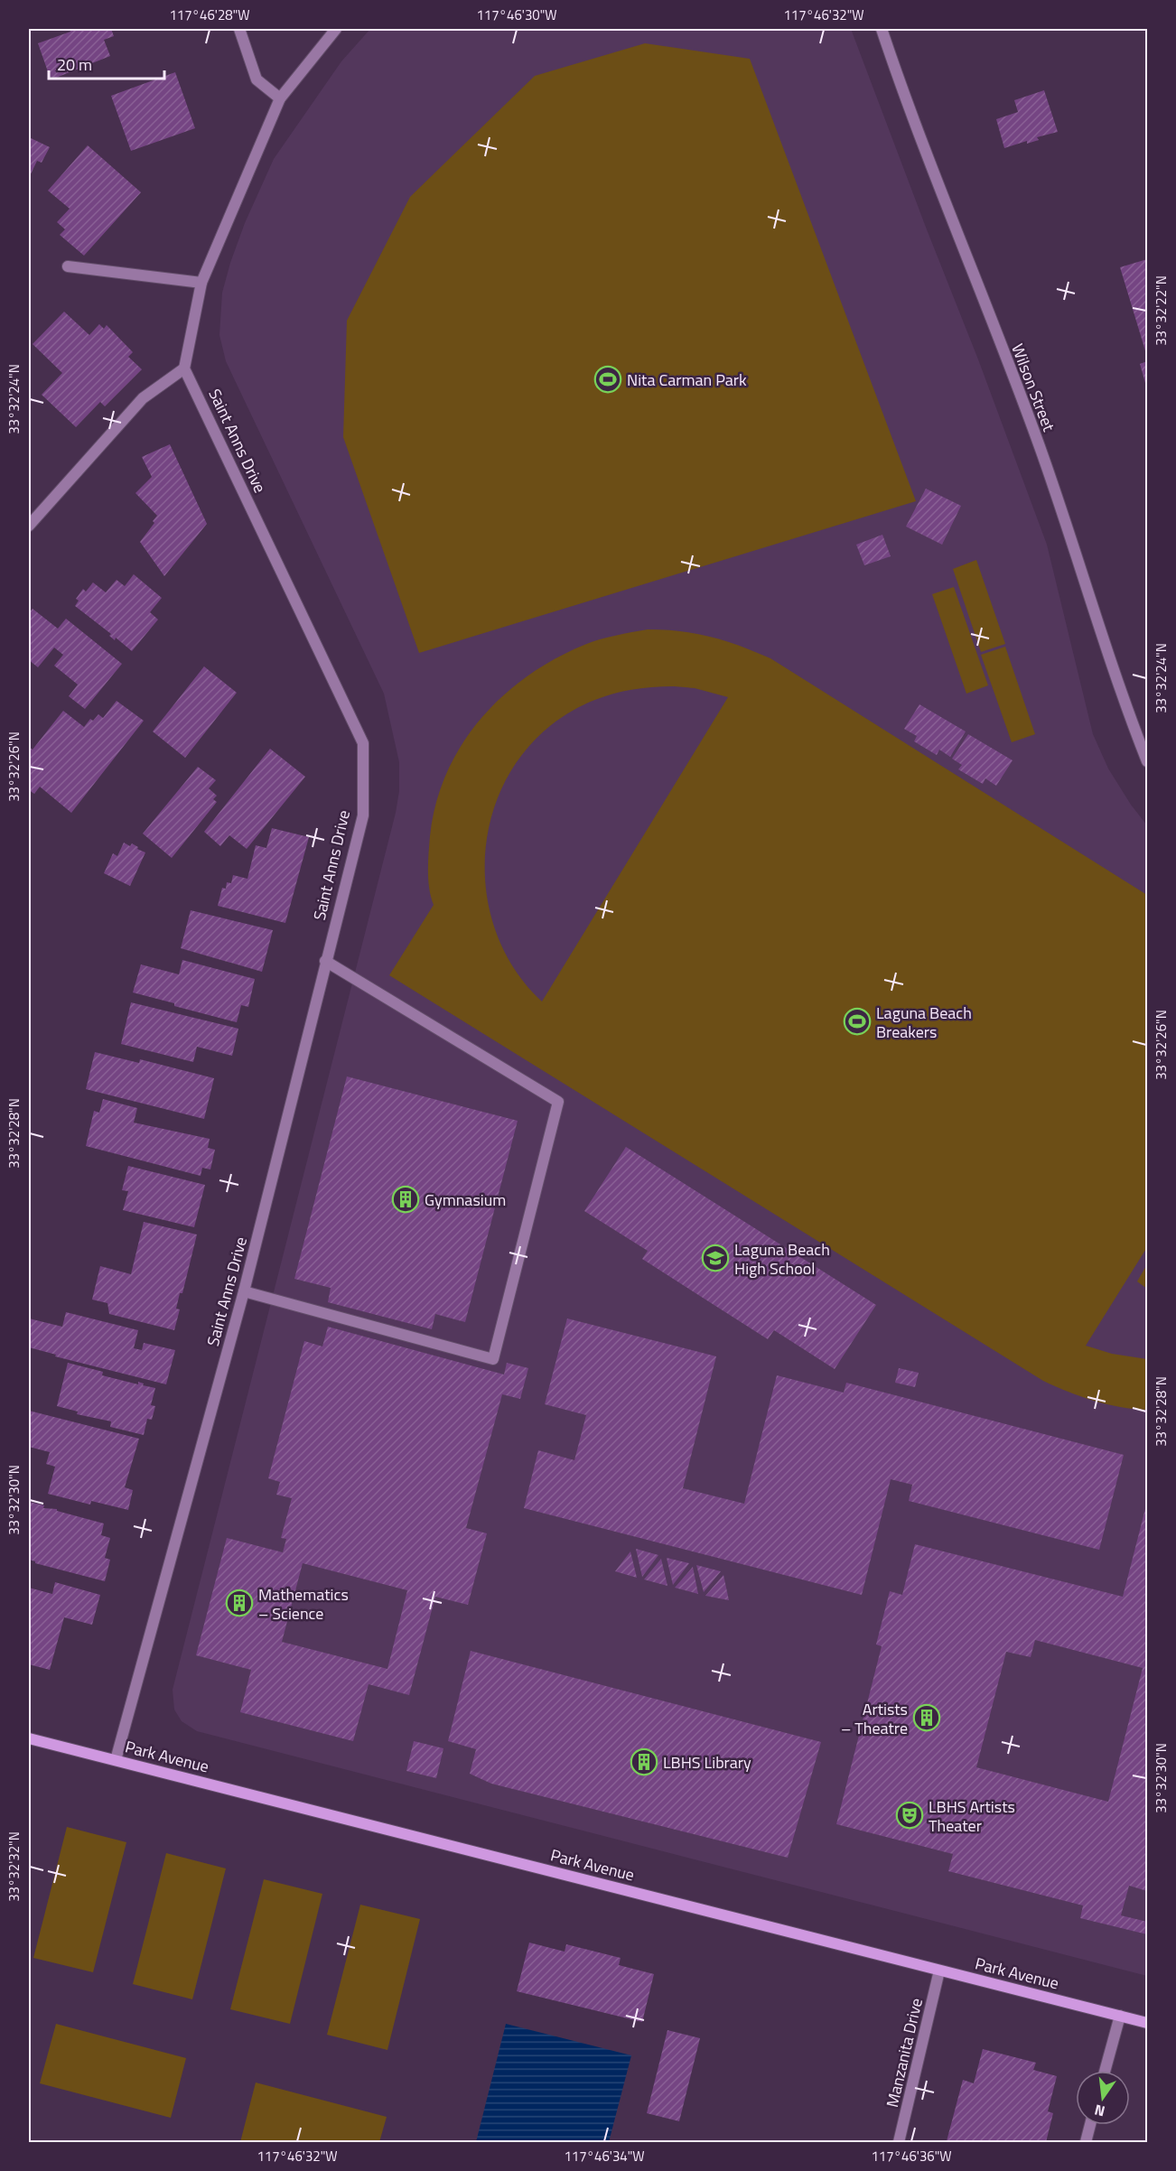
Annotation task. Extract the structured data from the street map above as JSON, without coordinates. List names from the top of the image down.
{
  "streets": {
    "main road": ["Park Avenue"],
    "street": ["Wilson Street", "Saint Anns Drive", "Manzanita Drive"]
  },
  "crossings": [
    ["Saint Anns Drive", "Park Avenue"],
    ["Park Avenue", "Manzanita Drive"]
  ],
  "places": {
    "sports": ["Nita Carman Park", "Laguna Beach Breakers"],
    "building": [
      "Gymnasium",
      "Mathematics – Science",
      "Artists – Theatre",
      "LBHS Library"
    ],
    "school or university": ["Laguna Beach High School"],
    "theatre": ["LBHS Artists Theater"]
  },
  "scale_bar": "20 m",
  "north": "bottom",
  "coordinates": [
    "117°46'28\"W",
    "117°46'30\"W",
    "117°46'32\"W",
    "33°32'22\"N",
    "33°32'24\"N",
    "33°32'26\"N",
    "33°32'28\"N",
    "33°32'30\"N",
    "33°32'32\"N",
    "117°46'34\"W",
    "117°46'36\"W"
  ]
}
